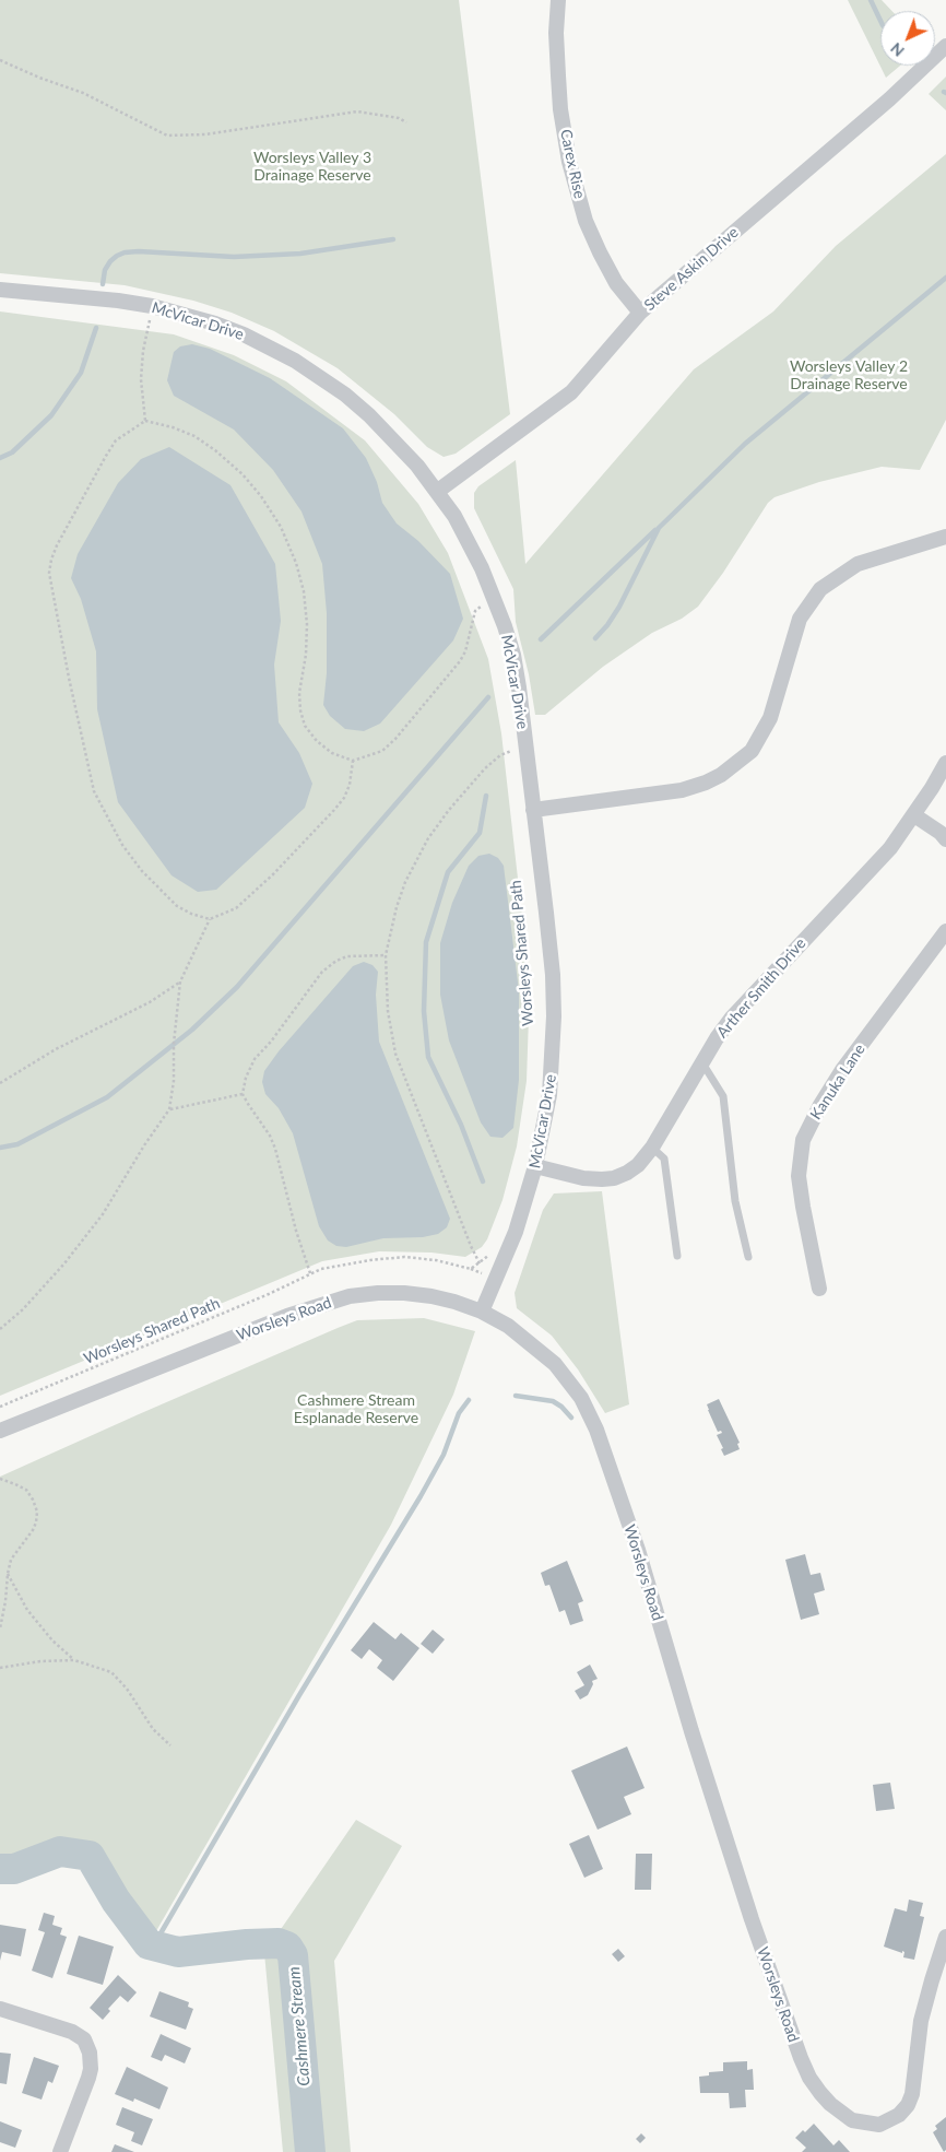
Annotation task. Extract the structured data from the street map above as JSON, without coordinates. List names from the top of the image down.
{
  "streets": {
    "street": [
      "Carex Rise",
      "Steve Askin Drive",
      "McVicar Drive",
      "Arther Smith Drive",
      "Kanuka Lane",
      "Worsleys Road"
    ],
    "path": ["Worsleys Shared Path"]
  },
  "crossings": [
    ["Carex Rise", "Steve Askin Drive"],
    ["Steve Askin Drive", "McVicar Drive"],
    ["McVicar Drive", "Arther Smith Drive"],
    ["McVicar Drive", "Worsleys Road"]
  ],
  "water": ["Cashmere Stream"],
  "parks": ["Worsleys Valley 3 Drainage Reserve", "Worsleys Valley 2 Drainage Reserve", "Cashmere Stream Esplanade Reserve"],
  "north": "bottom left"
}
